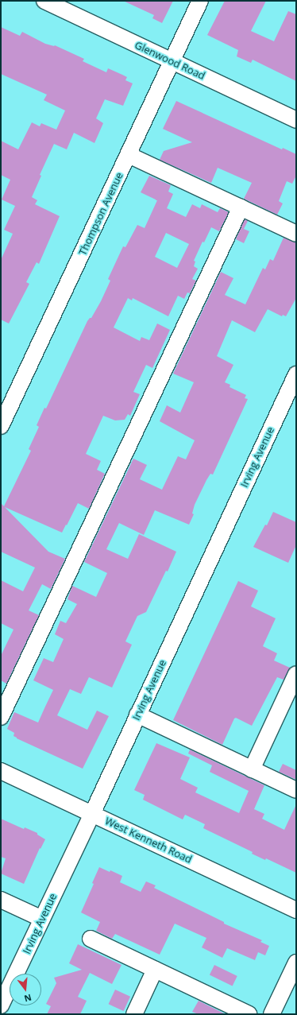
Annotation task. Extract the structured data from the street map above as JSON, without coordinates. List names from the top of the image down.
{
  "streets": {
    "street": [
      "Glenwood Road",
      "Thompson Avenue",
      "Irving Avenue",
      "West Kenneth Road"
    ]
  },
  "crossings": [
    ["Glenwood Road", "Thompson Avenue"],
    ["Irving Avenue", "West Kenneth Road"]
  ],
  "north": "bottom"
}
